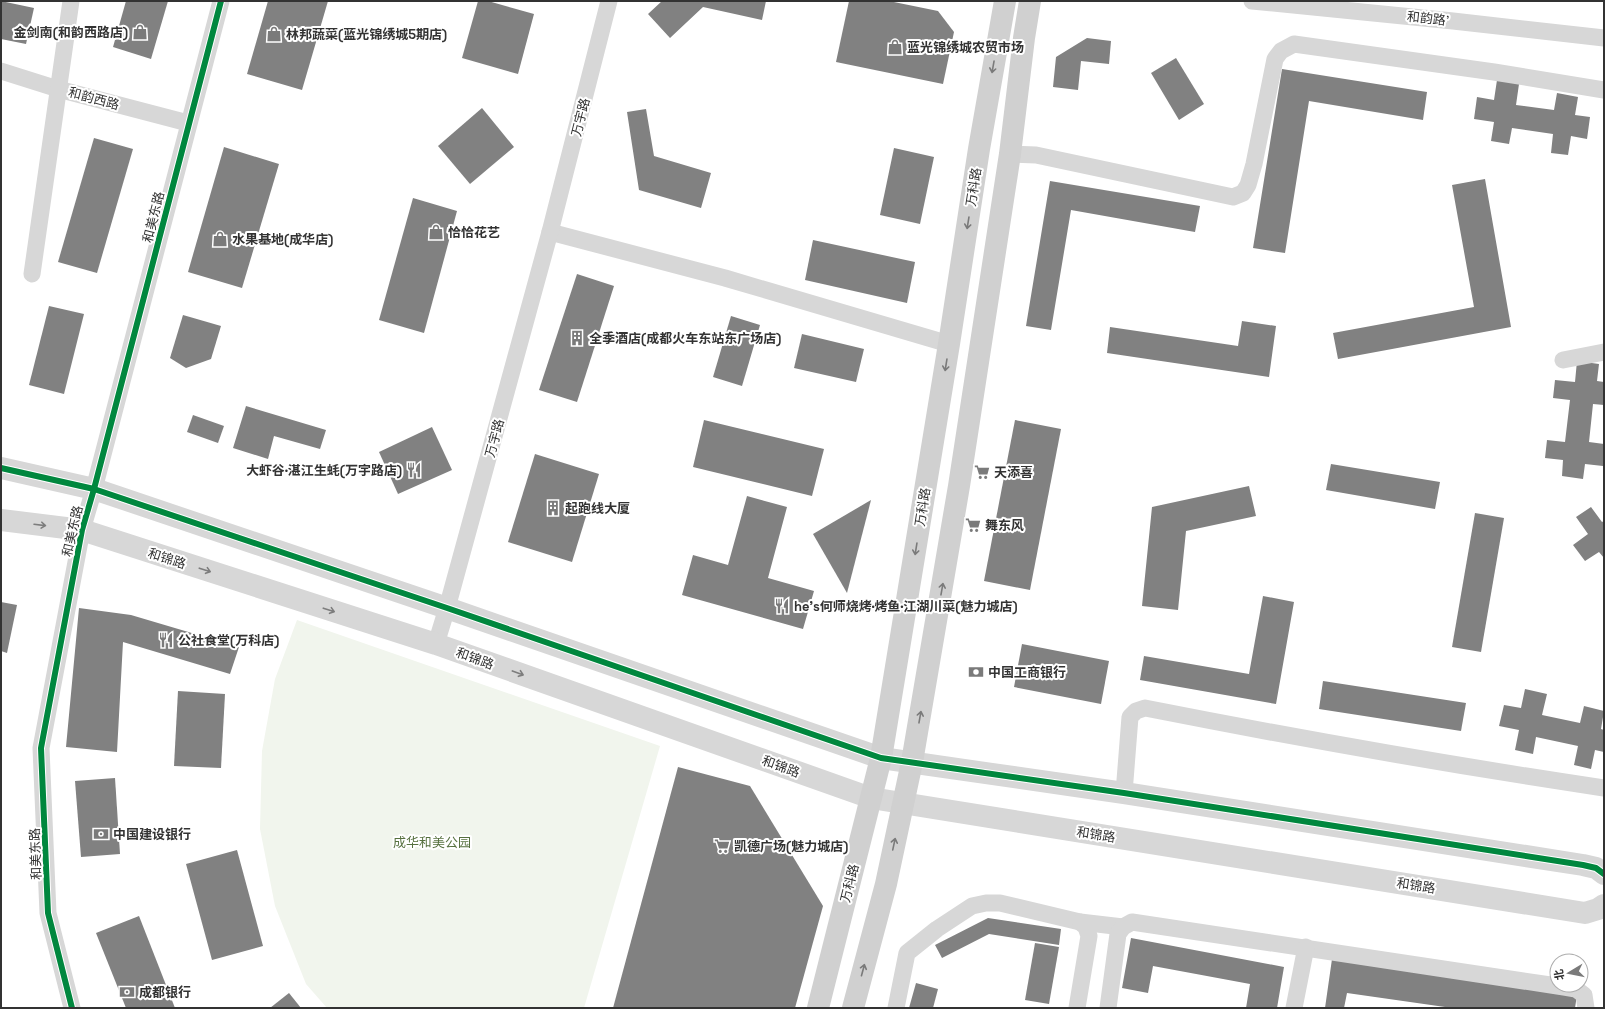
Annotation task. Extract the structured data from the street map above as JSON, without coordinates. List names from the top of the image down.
{
  "streets": {
    "main road": ["万科路"],
    "street": [
      "和韵路’",
      "和韵西路",
      "万宇路",
      "和美东路",
      "和锦路"
    ]
  },
  "crossings": [
    ["和韵西路", "和美东路"],
    ["万宇路", "和锦路"],
    ["万科路", "和锦路"],
    ["和美东路", "和锦路"]
  ],
  "parks": ["成华和美公园"],
  "places": {
    "shop": [
      "金剑南(和韵西路店)",
      "林邦蔬菜(蓝光锦绣城5期店)",
      "蓝光锦绣城农贸市场",
      "恰恰花艺",
      "水果基地(成华店)"
    ],
    "building": ["全季酒店(成都火车东站东广场店)", "起跑线大厦"],
    "restaurant": ["大虾谷·湛江生蚝(万宇路店)", "he's何师烧烤·烤鱼·江湖川菜(魅力城店)", "公社食堂(万科店)"],
    "supermarket": ["天添喜", "舞东风", "凯德广场(魅力城店)"],
    "bank": ["中国工商银行", "中国建设银行", "成都银行"]
  },
  "north": "left"
}
